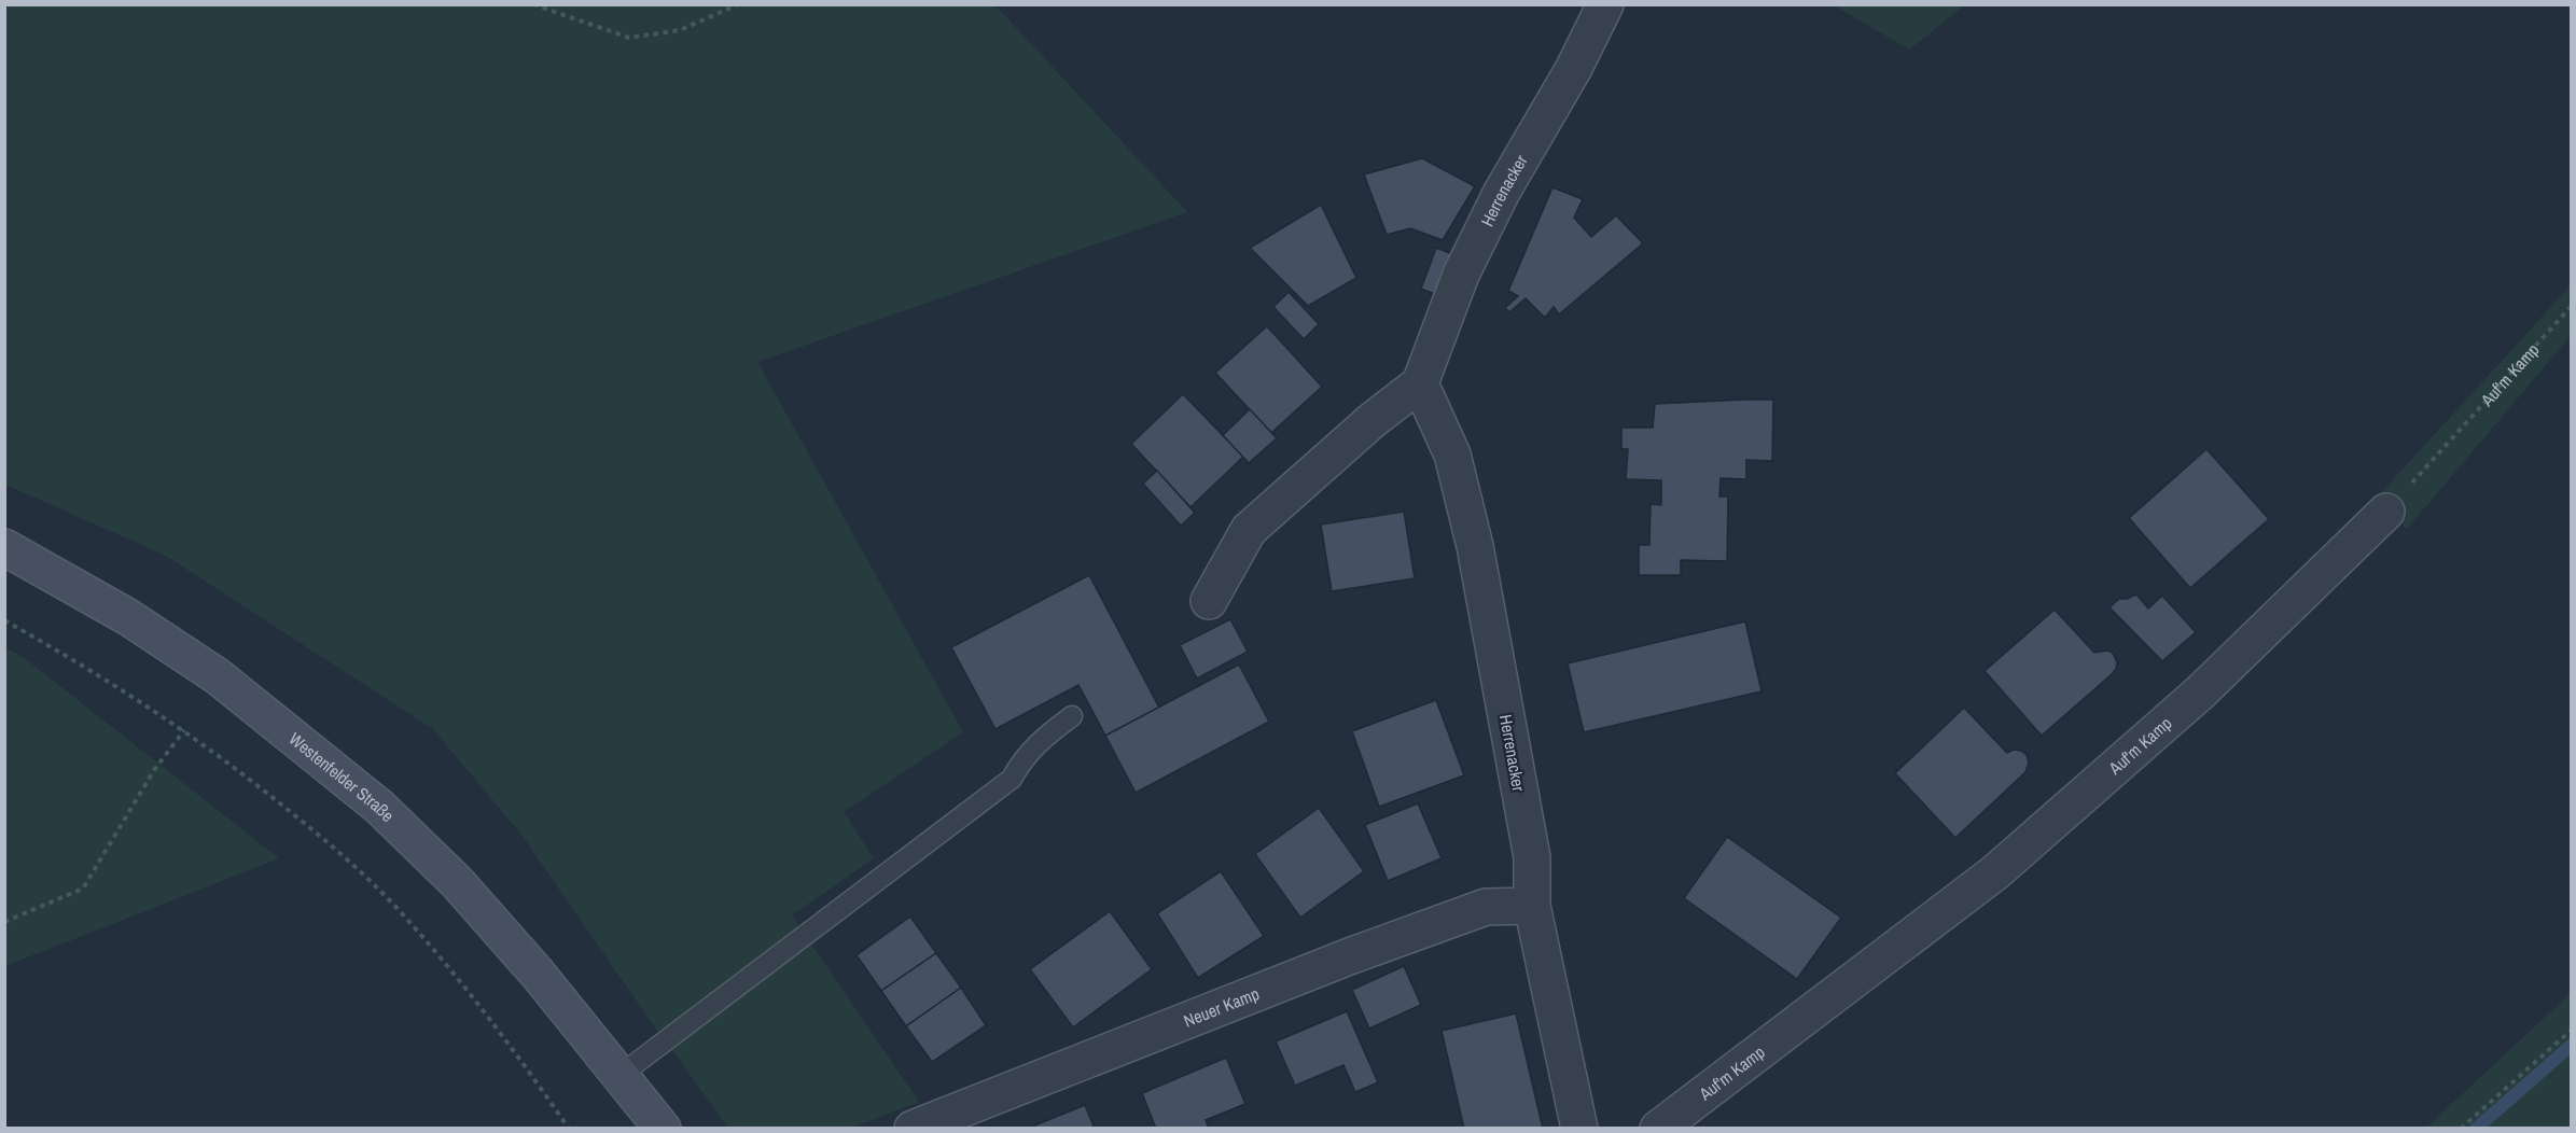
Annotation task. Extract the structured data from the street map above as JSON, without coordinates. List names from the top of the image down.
{
  "streets": {
    "street": [
      "Herrenacker",
      "Auf'm Kamp",
      "Westenfelder Straße",
      "Neuer Kamp"
    ]
  },
  "crossings": [
    ["Herrenacker", "Neuer Kamp"]
  ]
}
